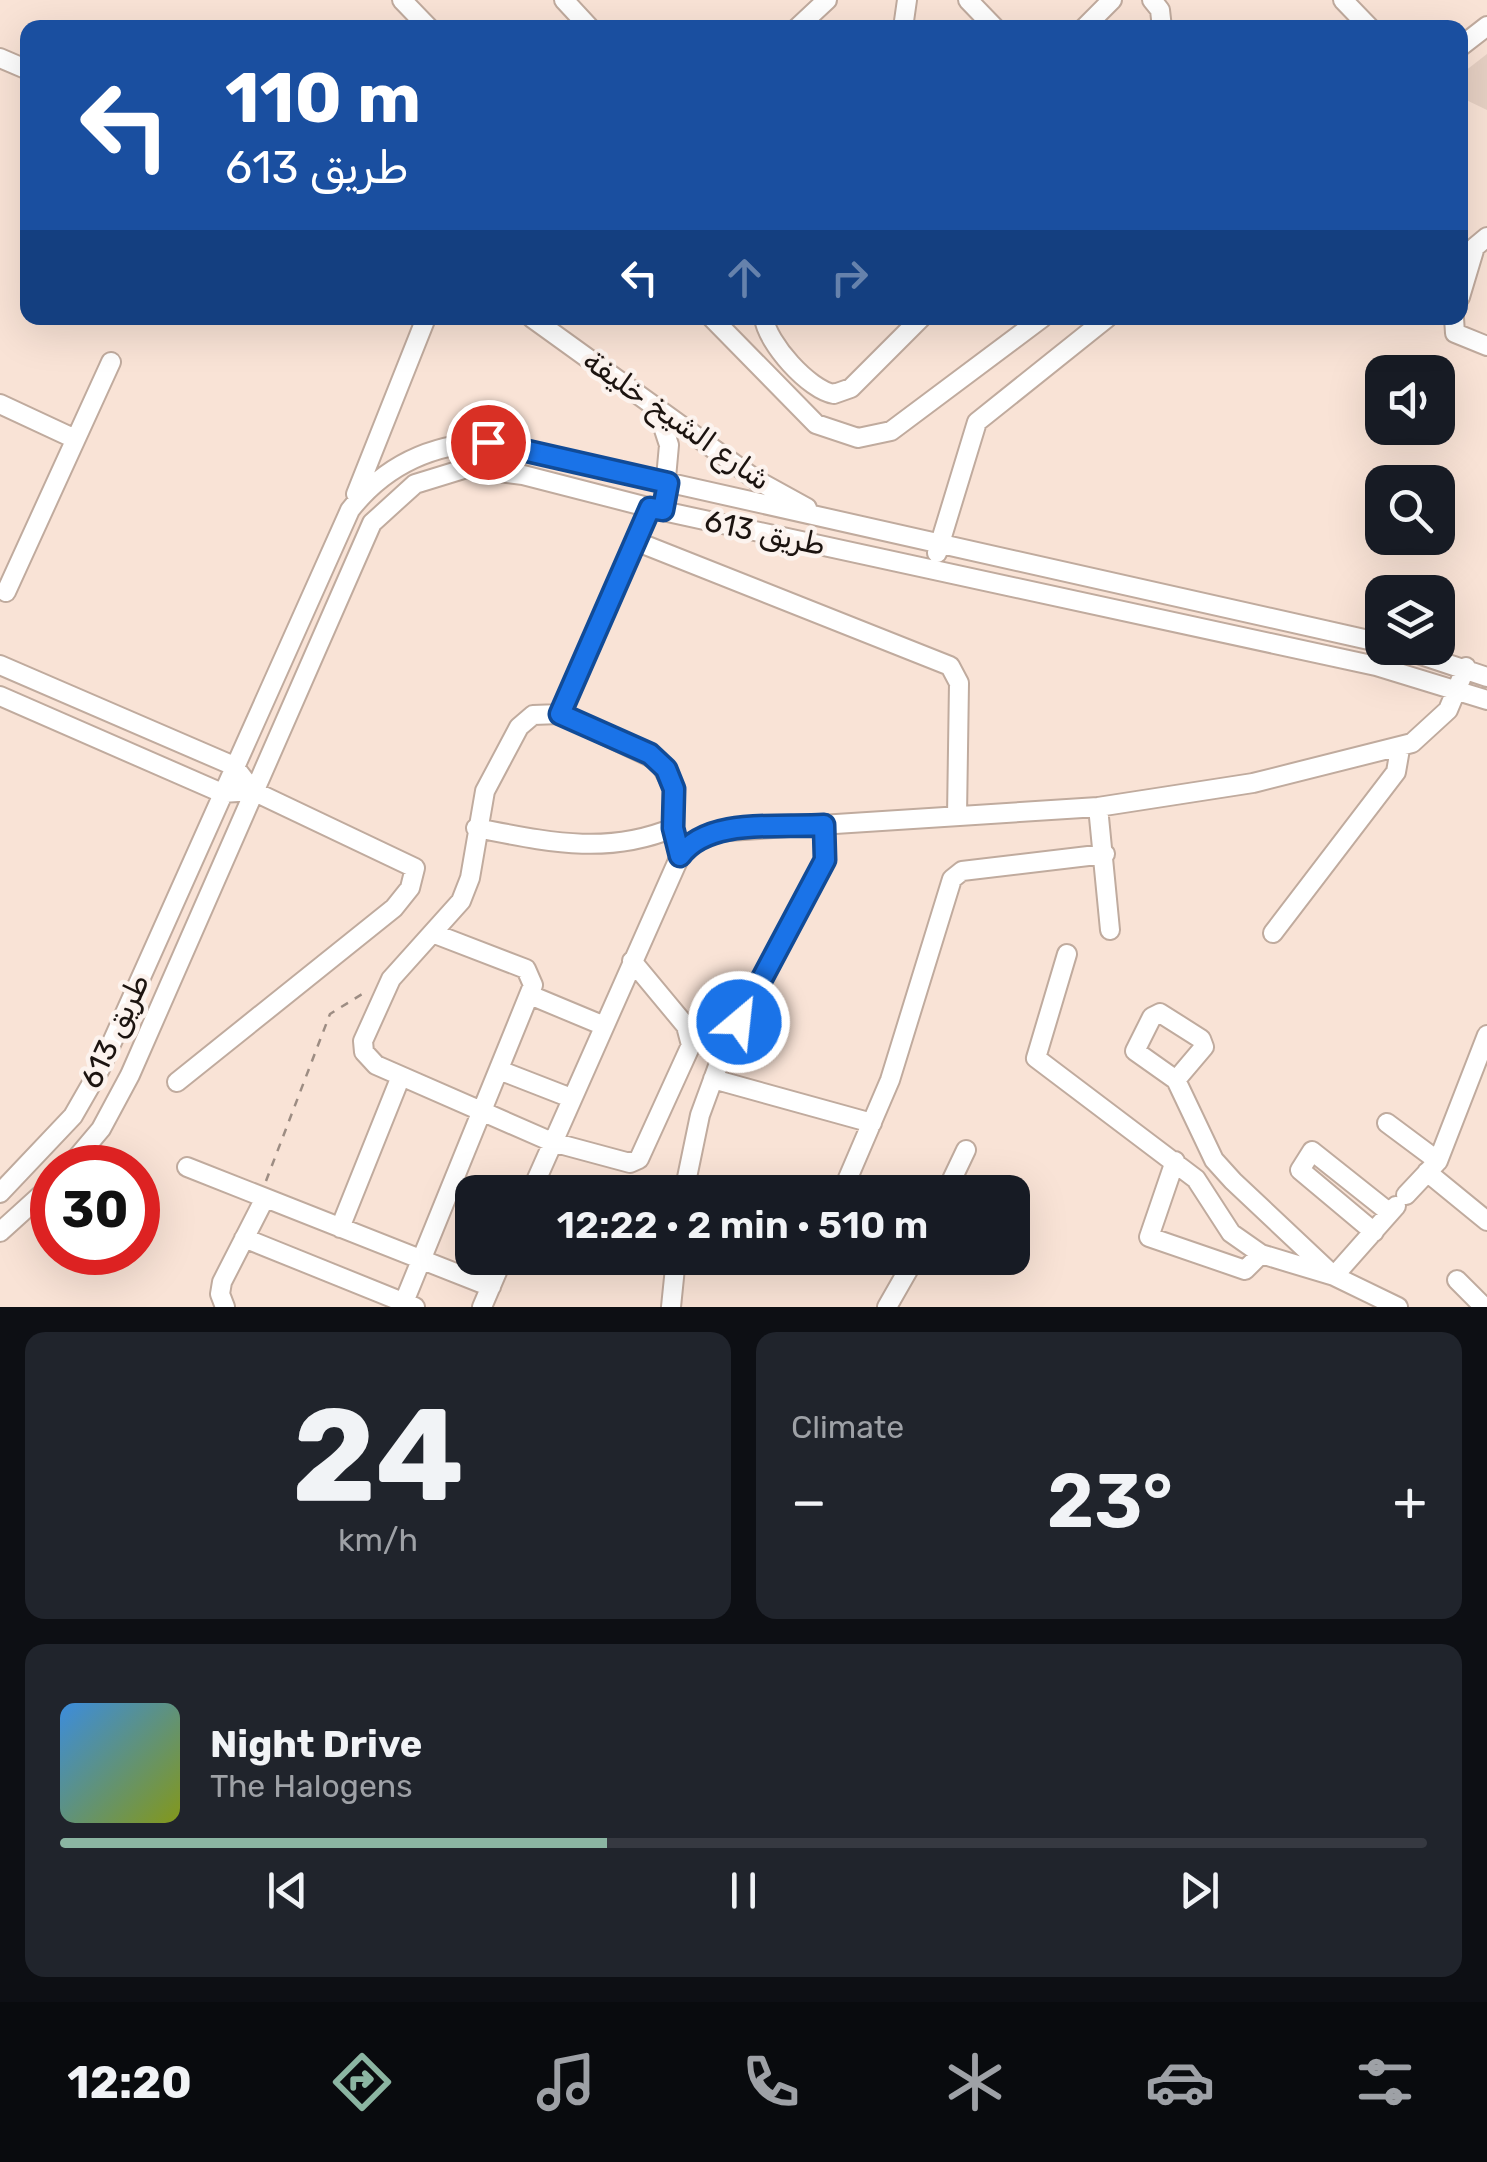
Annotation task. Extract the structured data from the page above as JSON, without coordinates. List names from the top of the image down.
{
  "streets": {
    "street": ["شارع الشيخ خليفة", "طريق 613"]
  },
  "crossings": [
    ["شارع الشيخ خليفة", "طريق 613"]
  ],
  "page": {
    "turn": ["110 m", "طريق 613"],
    "limit": "30",
    "trip": "12:22 · 2 min · 510 m",
    "tile": [
      ["24", "km/h"],
      "Climate"
    ],
    "heat": ["−", "23°", "+"],
    "song": ["Night Drive", "The Halogens"],
    "tabs": "12:20"
  }
}
